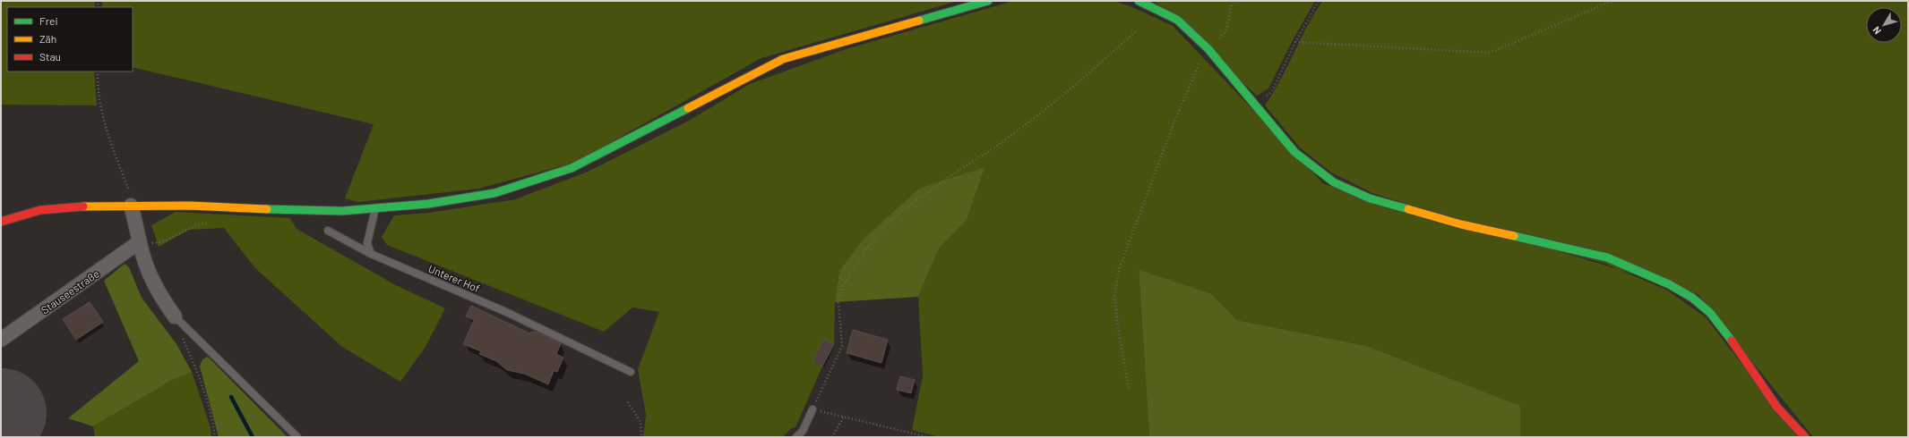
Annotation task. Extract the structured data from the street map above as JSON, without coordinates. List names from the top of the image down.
{
  "streets": {
    "street": ["Stauseestraße"],
    "lane": ["Unterer Hof"]
  },
  "legend": ["Frei", "Zäh", "Stau"],
  "north": "bottom left"
}
